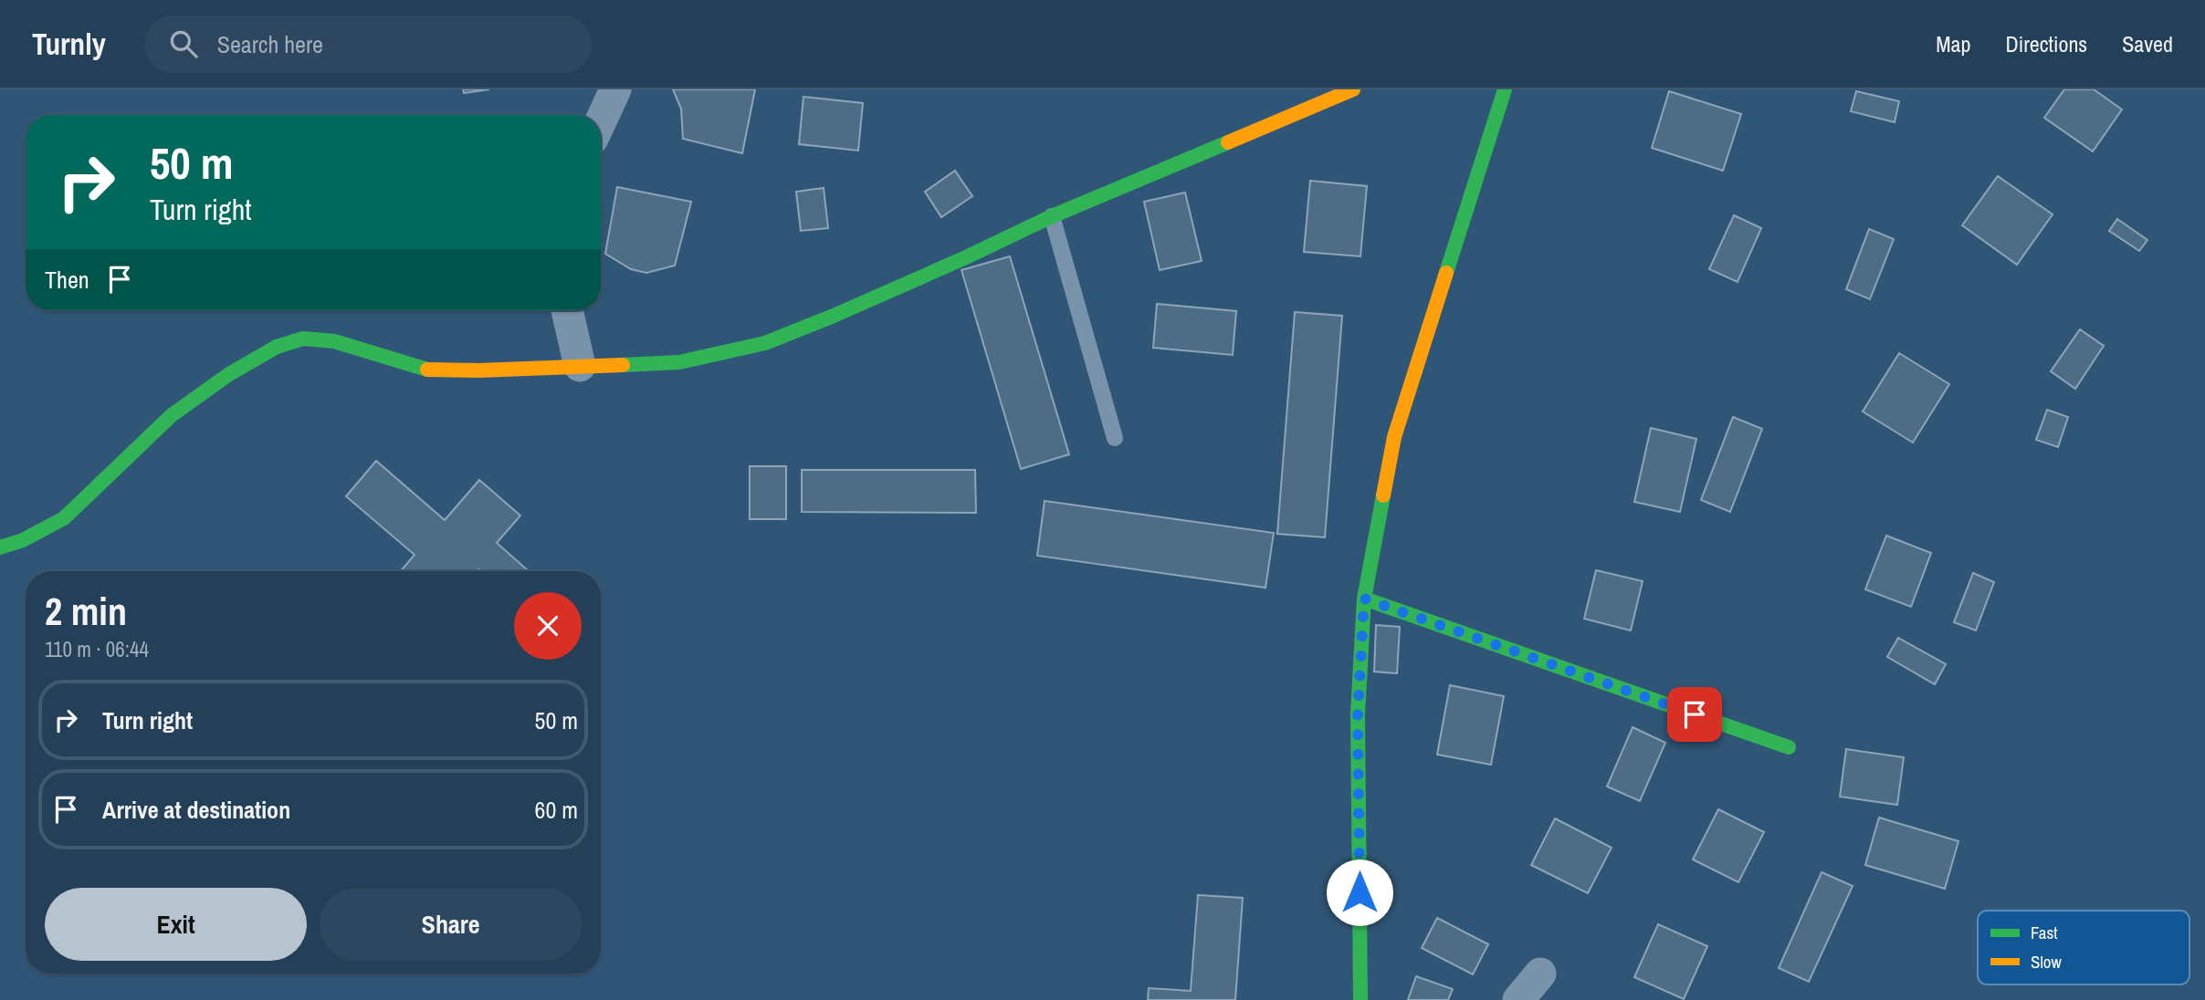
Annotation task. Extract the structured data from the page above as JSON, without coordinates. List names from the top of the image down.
{
  "legend": ["Fast", "Slow"],
  "page": {
    "header": "Turnly",
    "search": "Search here",
    "nav": ["Map", "Directions", "Saved"],
    "turn": ["50 m", "Turn right"],
    "then": "Then",
    "heading": ["2 min", "110 m · 06:44"],
    "list": [
      {
        "name": "Turn right",
        "value": "50 m"
      },
      {
        "name": "Arrive at destination",
        "value": "60 m"
      }
    ],
    "buttons": ["Exit", "Share"]
  }
}
